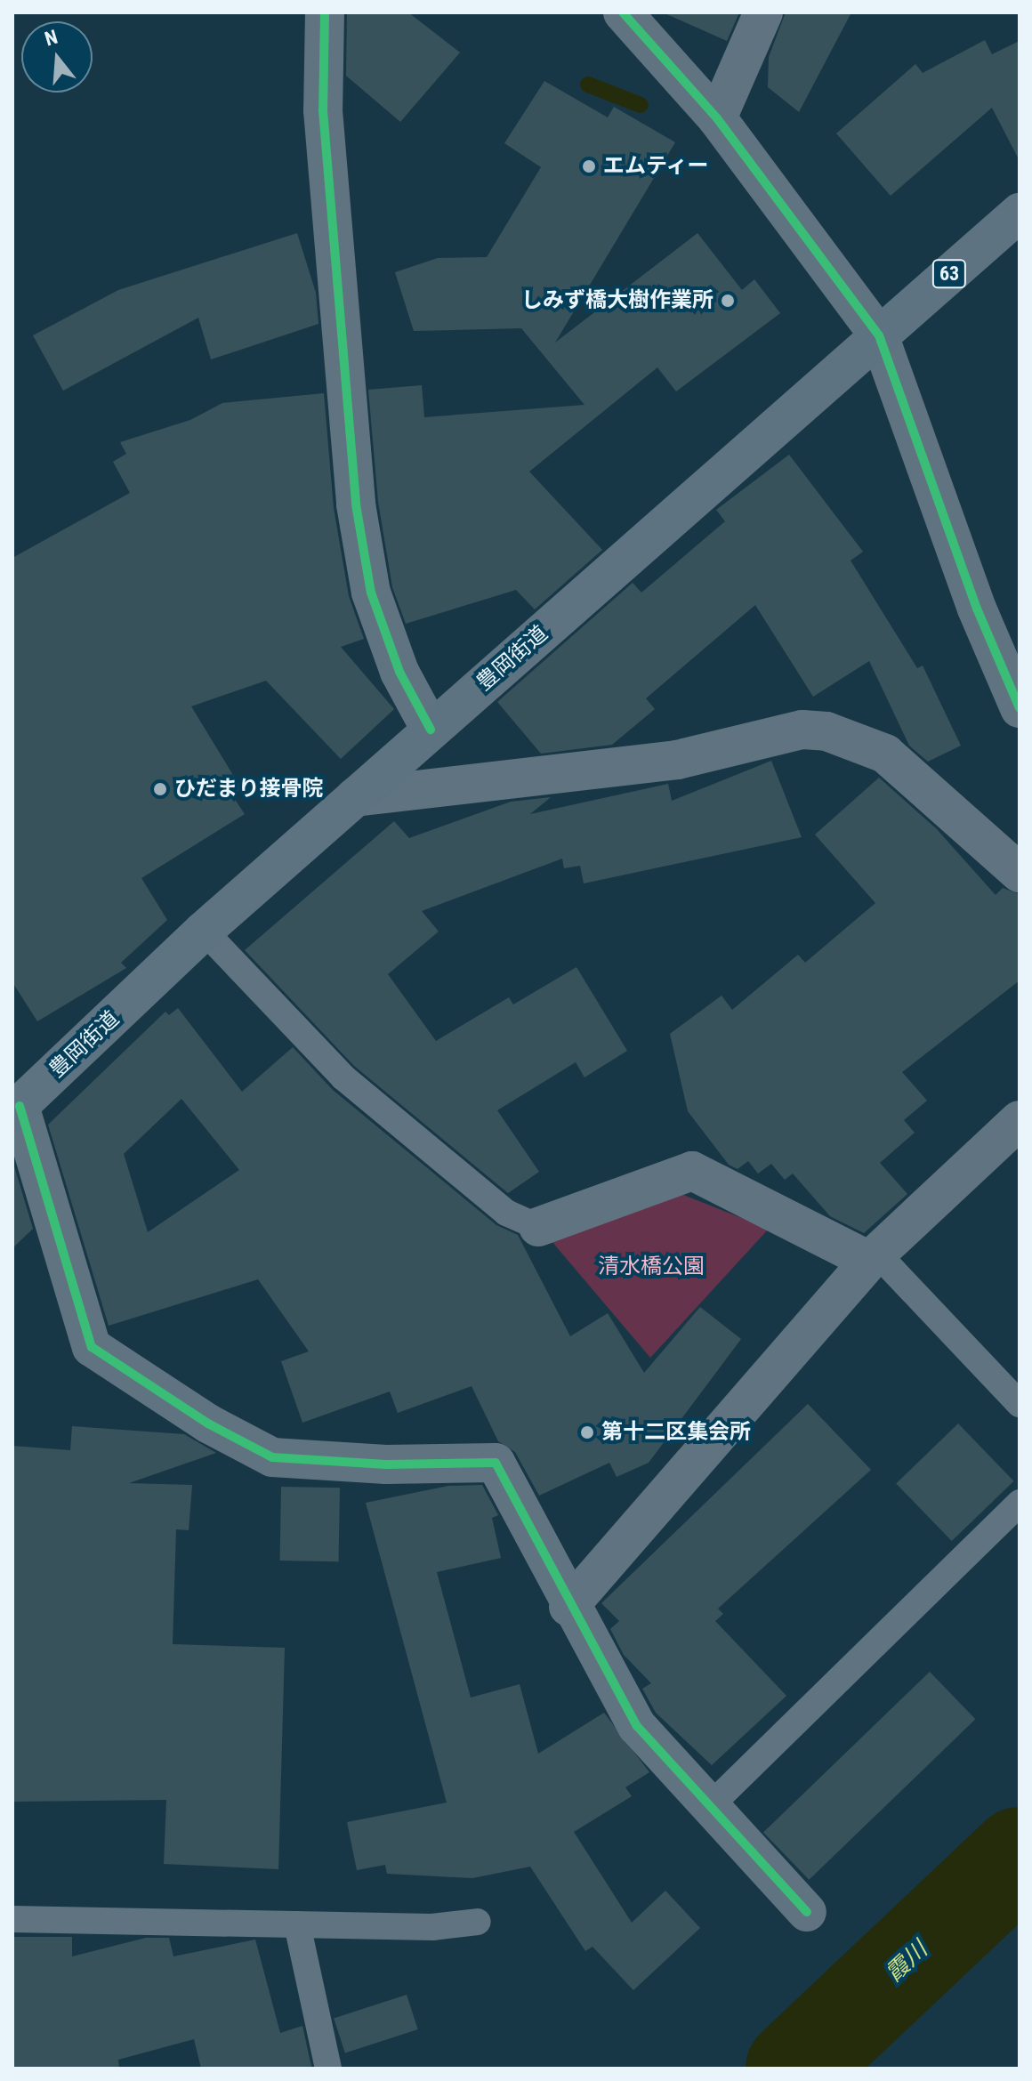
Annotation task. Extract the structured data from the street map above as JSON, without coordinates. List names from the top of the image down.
{
  "streets": {
    "main road": ["63", "豊岡街道"]
  },
  "water": ["霞川"],
  "parks": ["清水橋公園"],
  "places": [
    "エムティー",
    "しみず橋大樹作業所",
    "ひだまり接骨院",
    "第十二区集会所"
  ],
  "north": "top"
}
